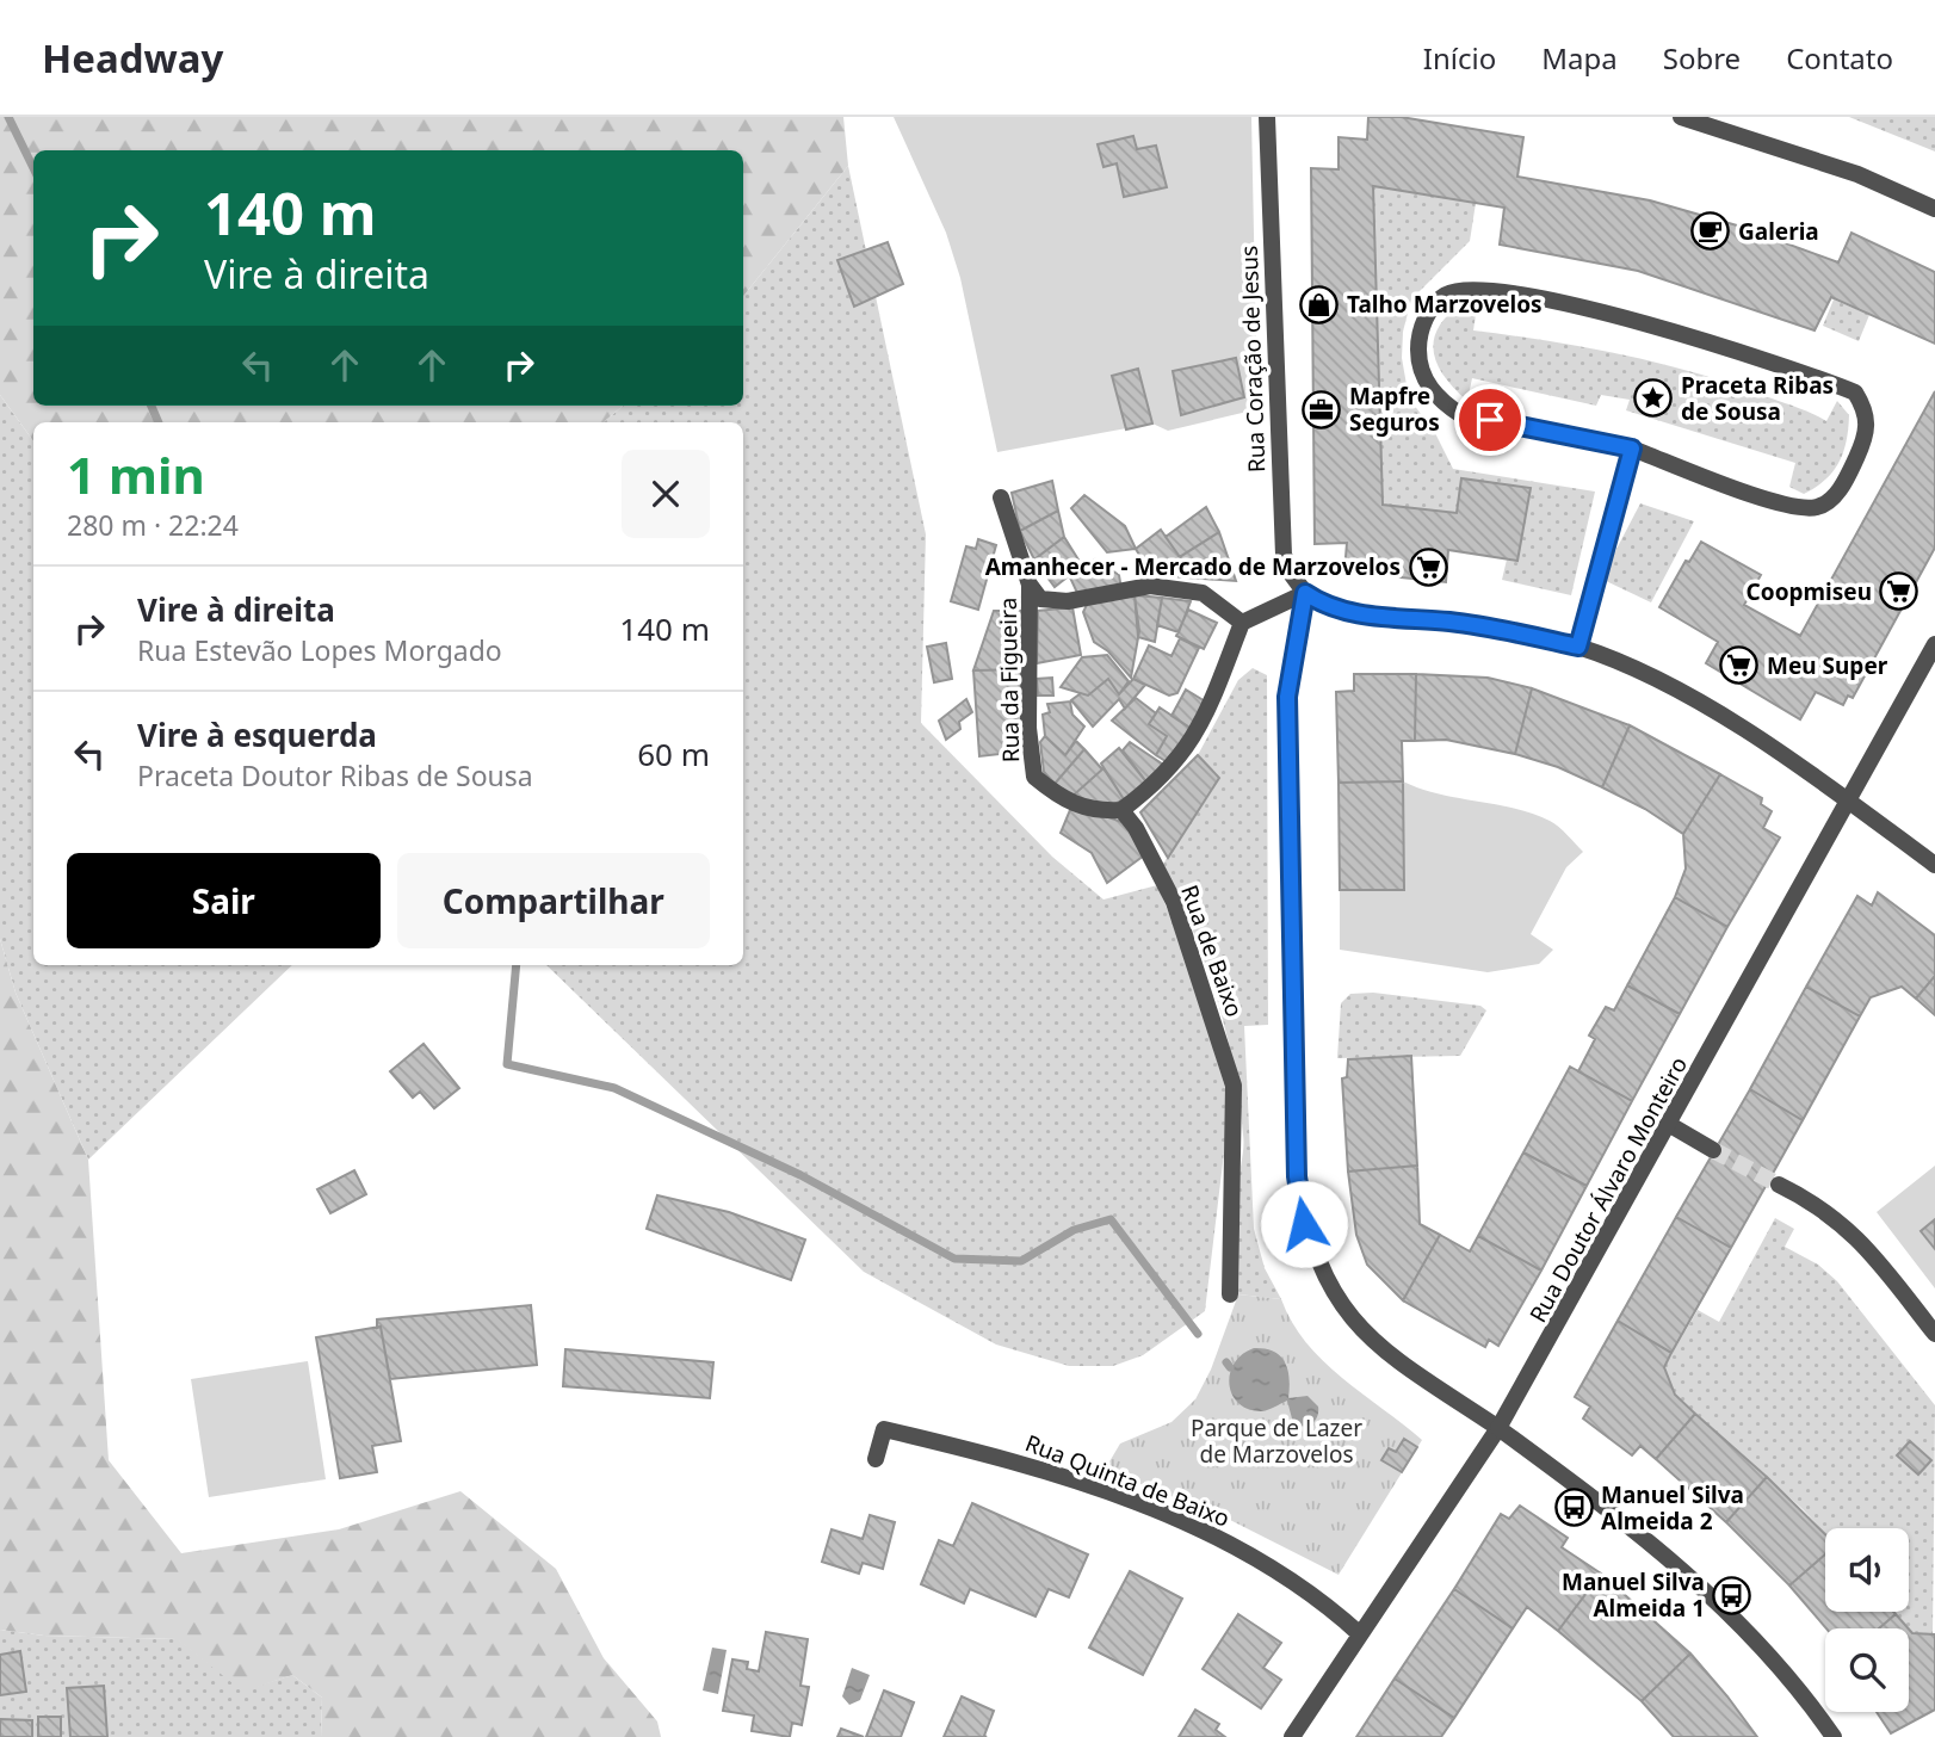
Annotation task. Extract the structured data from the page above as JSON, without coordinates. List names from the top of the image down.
{
  "streets": {
    "street": [
      "Rua Coração de Jesus",
      "Rua da Figueira",
      "Rua de Baixo",
      "Rua Doutor Álvaro Monteiro",
      "Rua Quinta de Baixo"
    ]
  },
  "crossings": [
    ["Rua da Figueira", "Rua de Baixo"],
    ["Rua Doutor Álvaro Monteiro", "Rua Quinta de Baixo"]
  ],
  "parks": ["Parque de Lazer de Marzovelos"],
  "places": {
    "cafe": ["Galeria"],
    "shop": ["Talho Marzovelos"],
    "place": ["Praceta Ribas de Sousa"],
    "office": ["Mapfre Seguros"],
    "supermarket": ["Amanhecer - Mercado de Marzovelos", "Coopmiseu", "Meu Super"],
    "bus stop": ["Manuel Silva Almeida 2", "Manuel Silva Almeida 1"]
  },
  "page": {
    "header": "Headway",
    "nav": [
      "Início",
      "Mapa",
      "Sobre",
      "Contato"
    ],
    "turn": ["140 m", "Vire à direita"],
    "heading": ["1 min", "280 m · 22:24"],
    "list": [
      {
        "name": "Vire à direita",
        "note": "Rua Estevão Lopes Morgado",
        "value": "140 m"
      },
      {
        "name": "Vire à esquerda",
        "note": "Praceta Doutor Ribas de Sousa",
        "value": "60 m"
      }
    ],
    "buttons": ["Sair", "Compartilhar"]
  }
}
